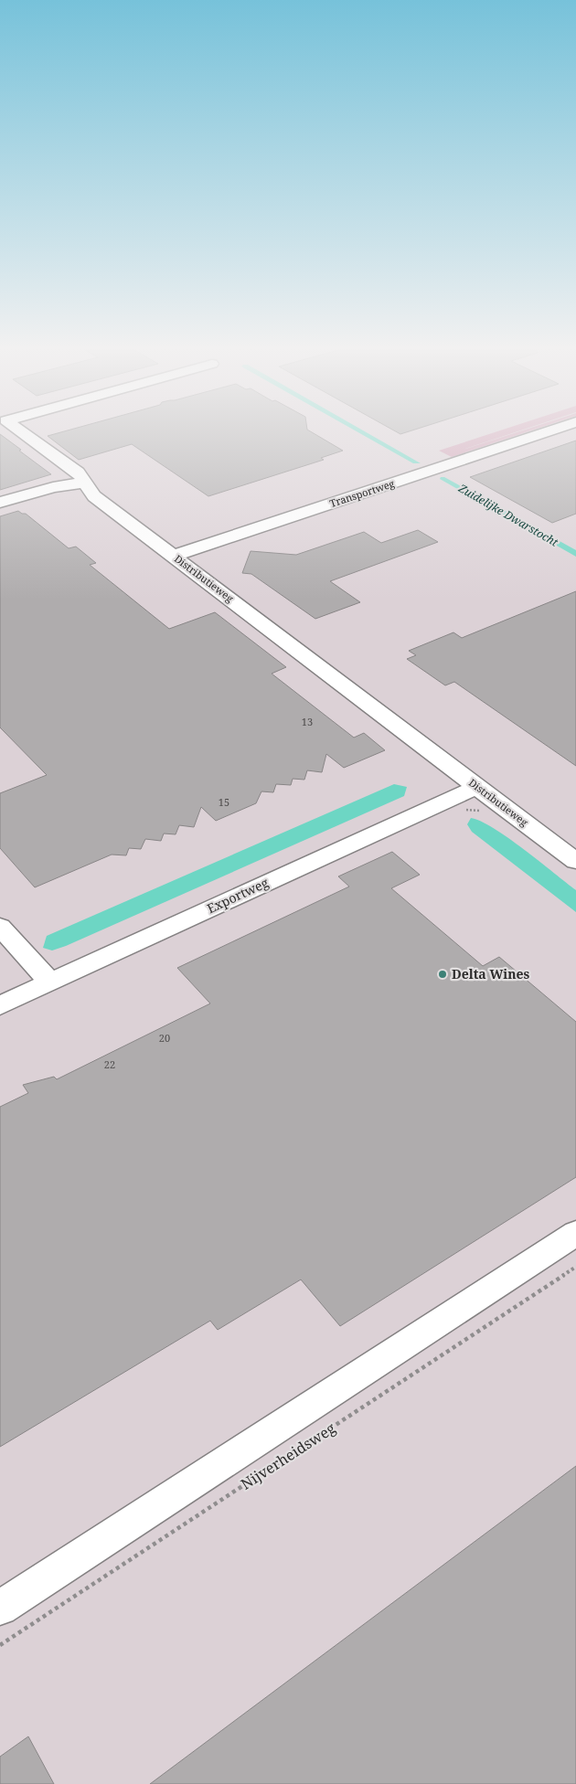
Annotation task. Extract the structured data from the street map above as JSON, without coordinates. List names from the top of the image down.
{
  "streets": {
    "street": ["Transportweg", "Distributieweg", "Exportweg"],
    "path": ["Nijverheidsweg"]
  },
  "crossings": [
    ["Transportweg", "Distributieweg"],
    ["Distributieweg", "Exportweg"]
  ],
  "water": ["Zuidelijke Dwarstocht"],
  "places": ["Delta Wines"],
  "house_numbers": [
    "13",
    "15",
    "20",
    "22"
  ]
}
